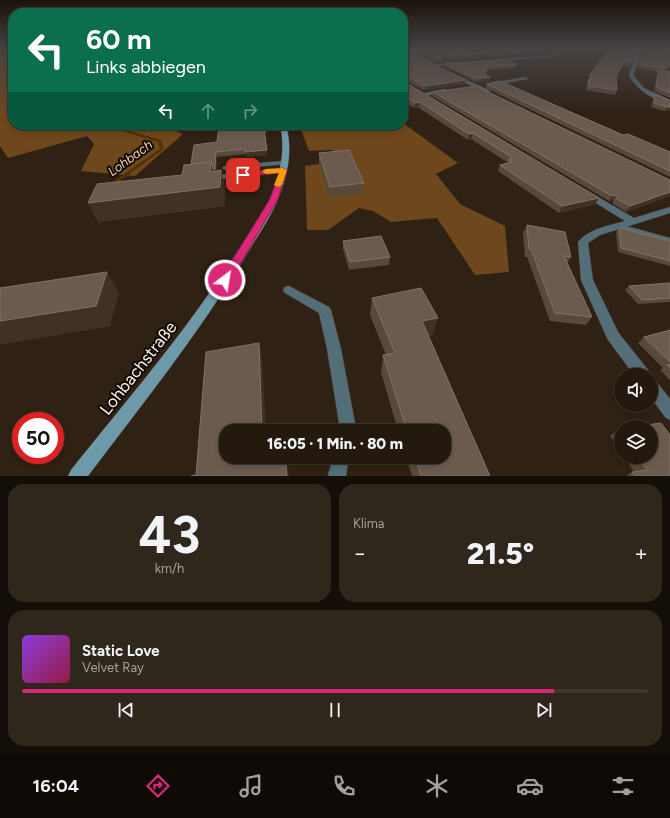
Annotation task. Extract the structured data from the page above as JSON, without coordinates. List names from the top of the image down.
{
  "streets": {
    "main road": ["Lohbachstraße"]
  },
  "water": ["Lohbach"],
  "page": {
    "turn": ["60 m", "Links abbiegen"],
    "limit": "50",
    "trip": "16:05 · 1 Min. · 80 m",
    "tile": [
      ["43", "km/h"],
      "Klima"
    ],
    "heat": ["−", "21.5°", "+"],
    "song": ["Static Love", "Velvet Ray"],
    "tabs": "16:04"
  }
}
